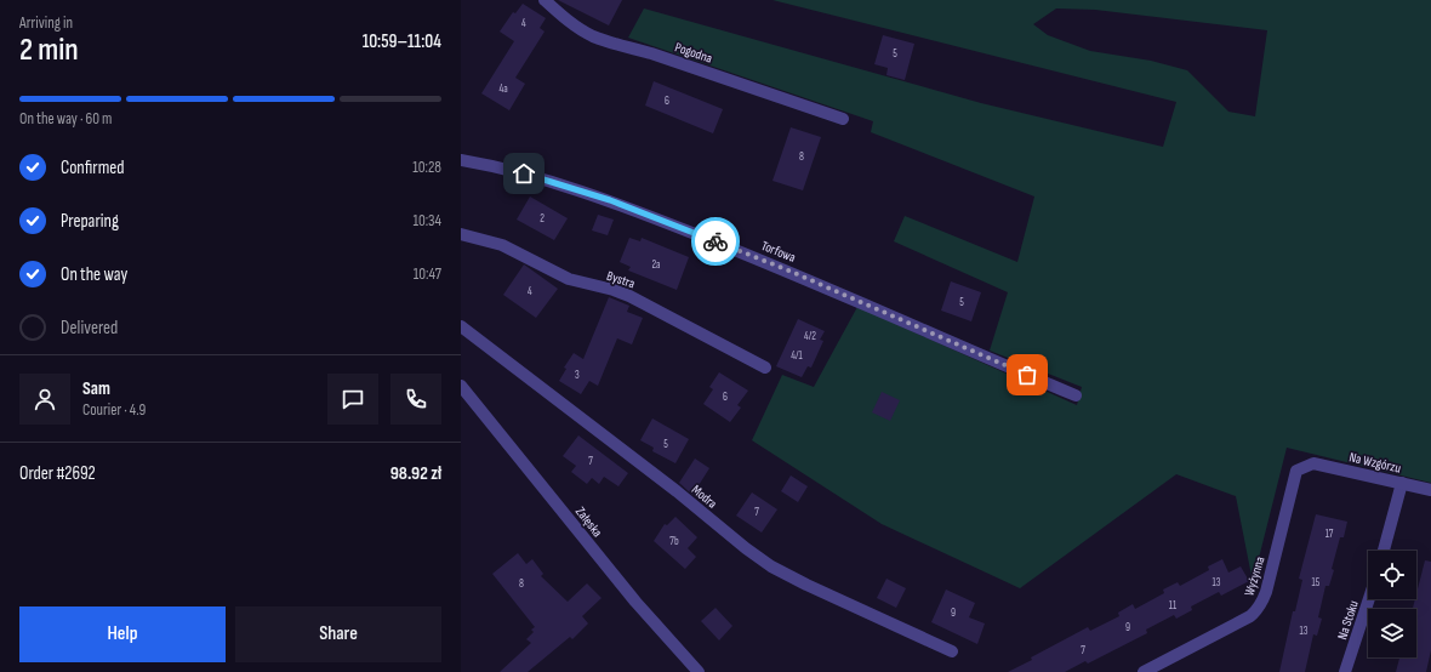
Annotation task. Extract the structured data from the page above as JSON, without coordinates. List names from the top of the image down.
{
  "streets": {
    "street": [
      "Pogodna",
      "Torfowa",
      "Bystra",
      "Na Wzgórzu",
      "Modra",
      "Załęska",
      "Wyżynna",
      "Na Stoku"
    ]
  },
  "crossings": [
    ["Na Wzgórzu", "Wyżynna"]
  ],
  "house_numbers": [
    "4",
    "5",
    "4a",
    "6",
    "8",
    "2",
    "2a",
    "4",
    "5",
    "4/2",
    "4/1",
    "3",
    "6",
    "5",
    "7",
    "7",
    "17",
    "7b",
    "13",
    "15",
    "8",
    "11",
    "9",
    "9",
    "13",
    "7"
  ],
  "page": {
    "heading": ["2 min", "Arriving in", "10:59–11:04"],
    "panel": [
      "Sam",
      "Courier · 4.9",
      "Order #2692",
      "98.92 zł"
    ],
    "bar": "On the way · 60 m",
    "list": [
      ["Confirmed", "10:28"],
      ["Preparing", "10:34"],
      ["On the way", "10:47"],
      "Delivered"
    ],
    "buttons": ["Help", "Share"]
  }
}
